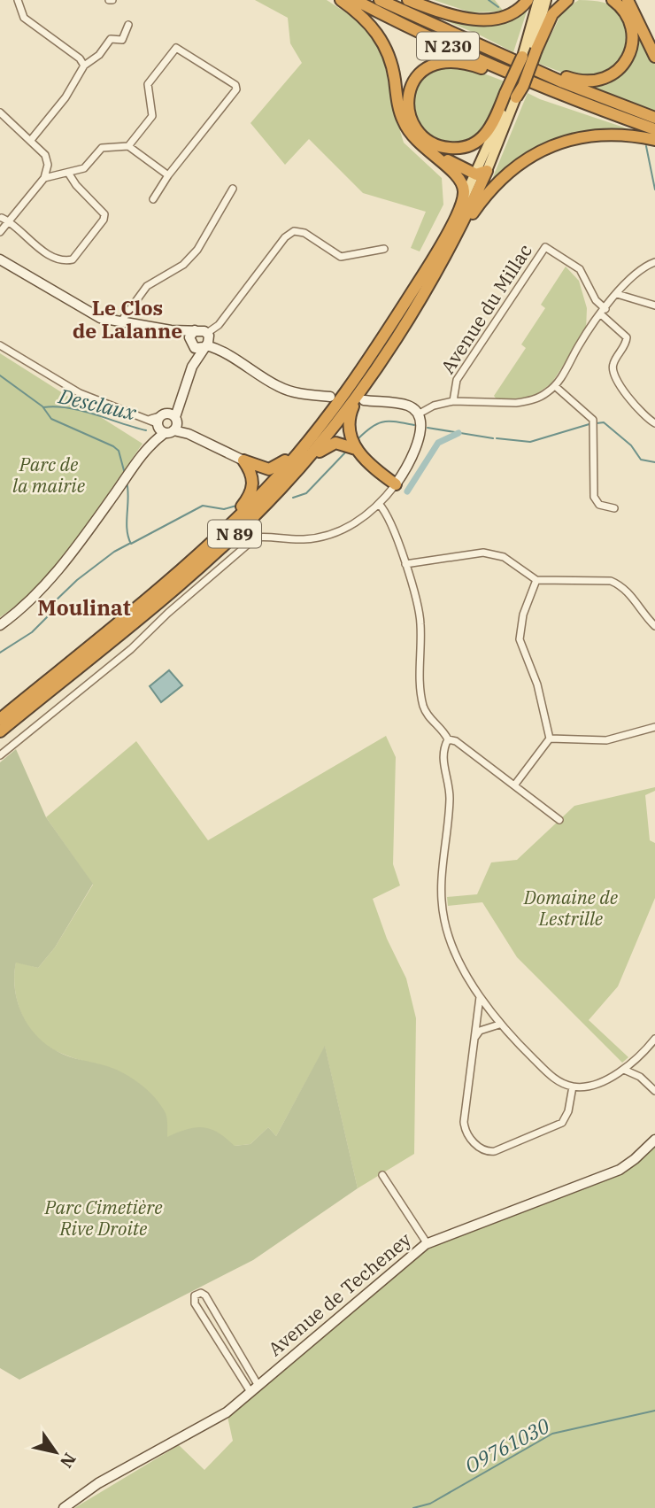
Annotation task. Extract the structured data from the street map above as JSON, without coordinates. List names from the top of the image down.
{
  "streets": {
    "highway": ["N 230", "N 89"],
    "street": ["Avenue du Millac", "Avenue de Techeney"]
  },
  "districts": ["Le Clos de Lalanne", "Moulinat"],
  "water": ["Desclaux", "O9761030"],
  "parks": ["Parc de la mairie", "Domaine de Lestrille", "Parc Cimetière Rive Droite"],
  "north": "bottom right"
}
